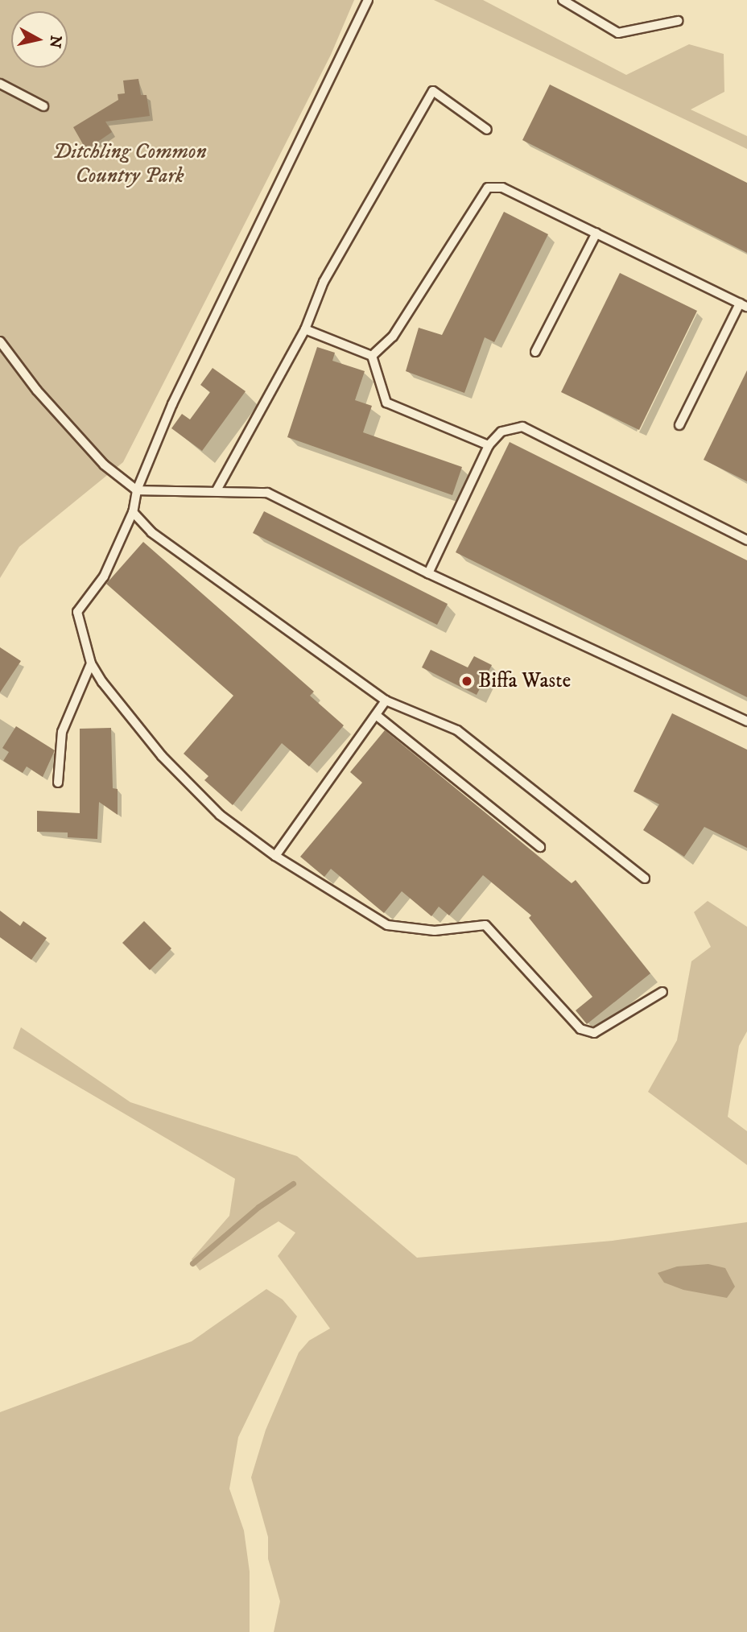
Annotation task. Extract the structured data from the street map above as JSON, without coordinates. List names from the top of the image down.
{
  "parks": ["Ditchling Common Country Park"],
  "places": ["Biffa Waste"],
  "north": "right"
}
